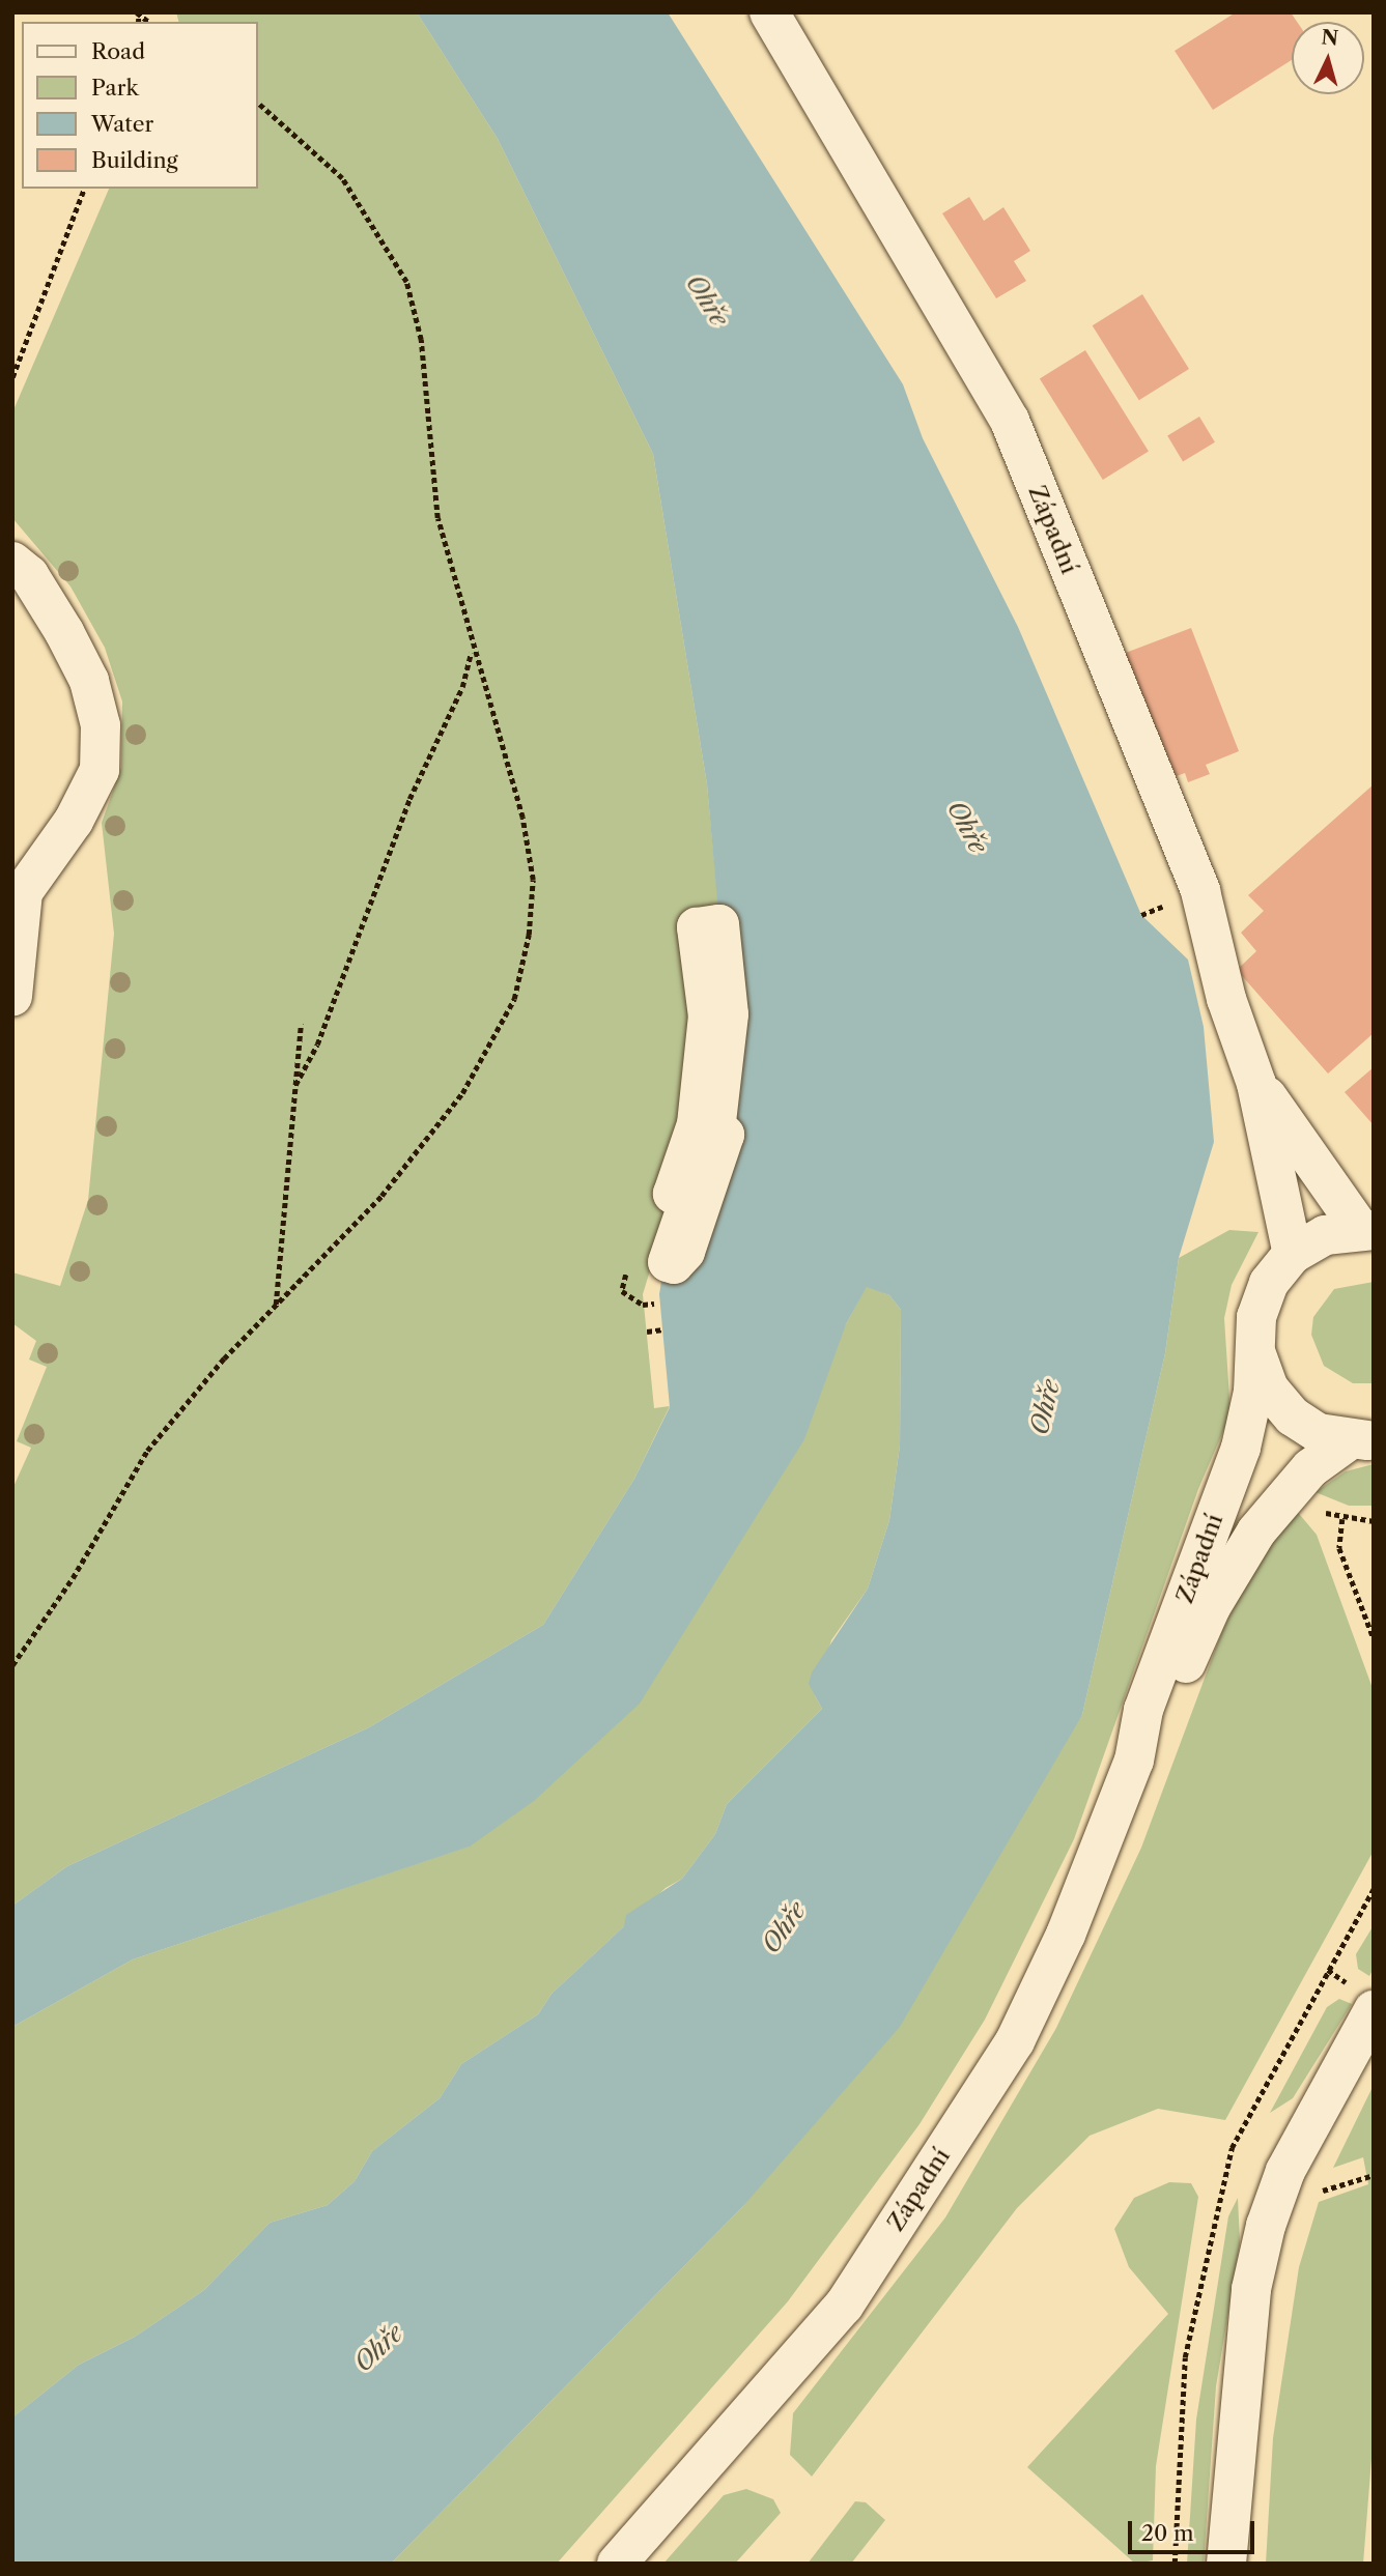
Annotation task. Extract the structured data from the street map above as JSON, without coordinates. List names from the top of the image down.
{
  "streets": {
    "street": ["Západní"]
  },
  "water": ["Ohře"],
  "legend": [
    "Road",
    "Park",
    "Water",
    "Building"
  ],
  "scale_bar": "20 m",
  "north": "top"
}
